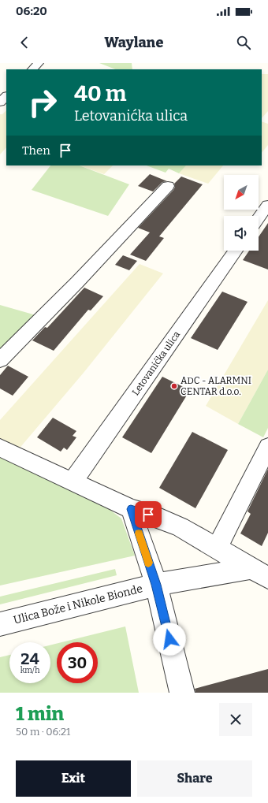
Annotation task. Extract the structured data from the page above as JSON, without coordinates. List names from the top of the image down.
{
  "streets": {
    "street": ["Letovanićka ulica", "Ulica Bože i Nikole Bionde"]
  },
  "places": ["ADC - ALARMNI CENTAR d.o.o."],
  "north": "bottom left",
  "page": {
    "status": "06:20",
    "header": "Waylane",
    "turn": ["40 m", "Letovanićka ulica"],
    "then": "Then",
    "speed": "24 km/h",
    "limit": "30",
    "heading": ["1 min", "50 m · 06:21"],
    "buttons": ["Exit", "Share"]
  }
}
